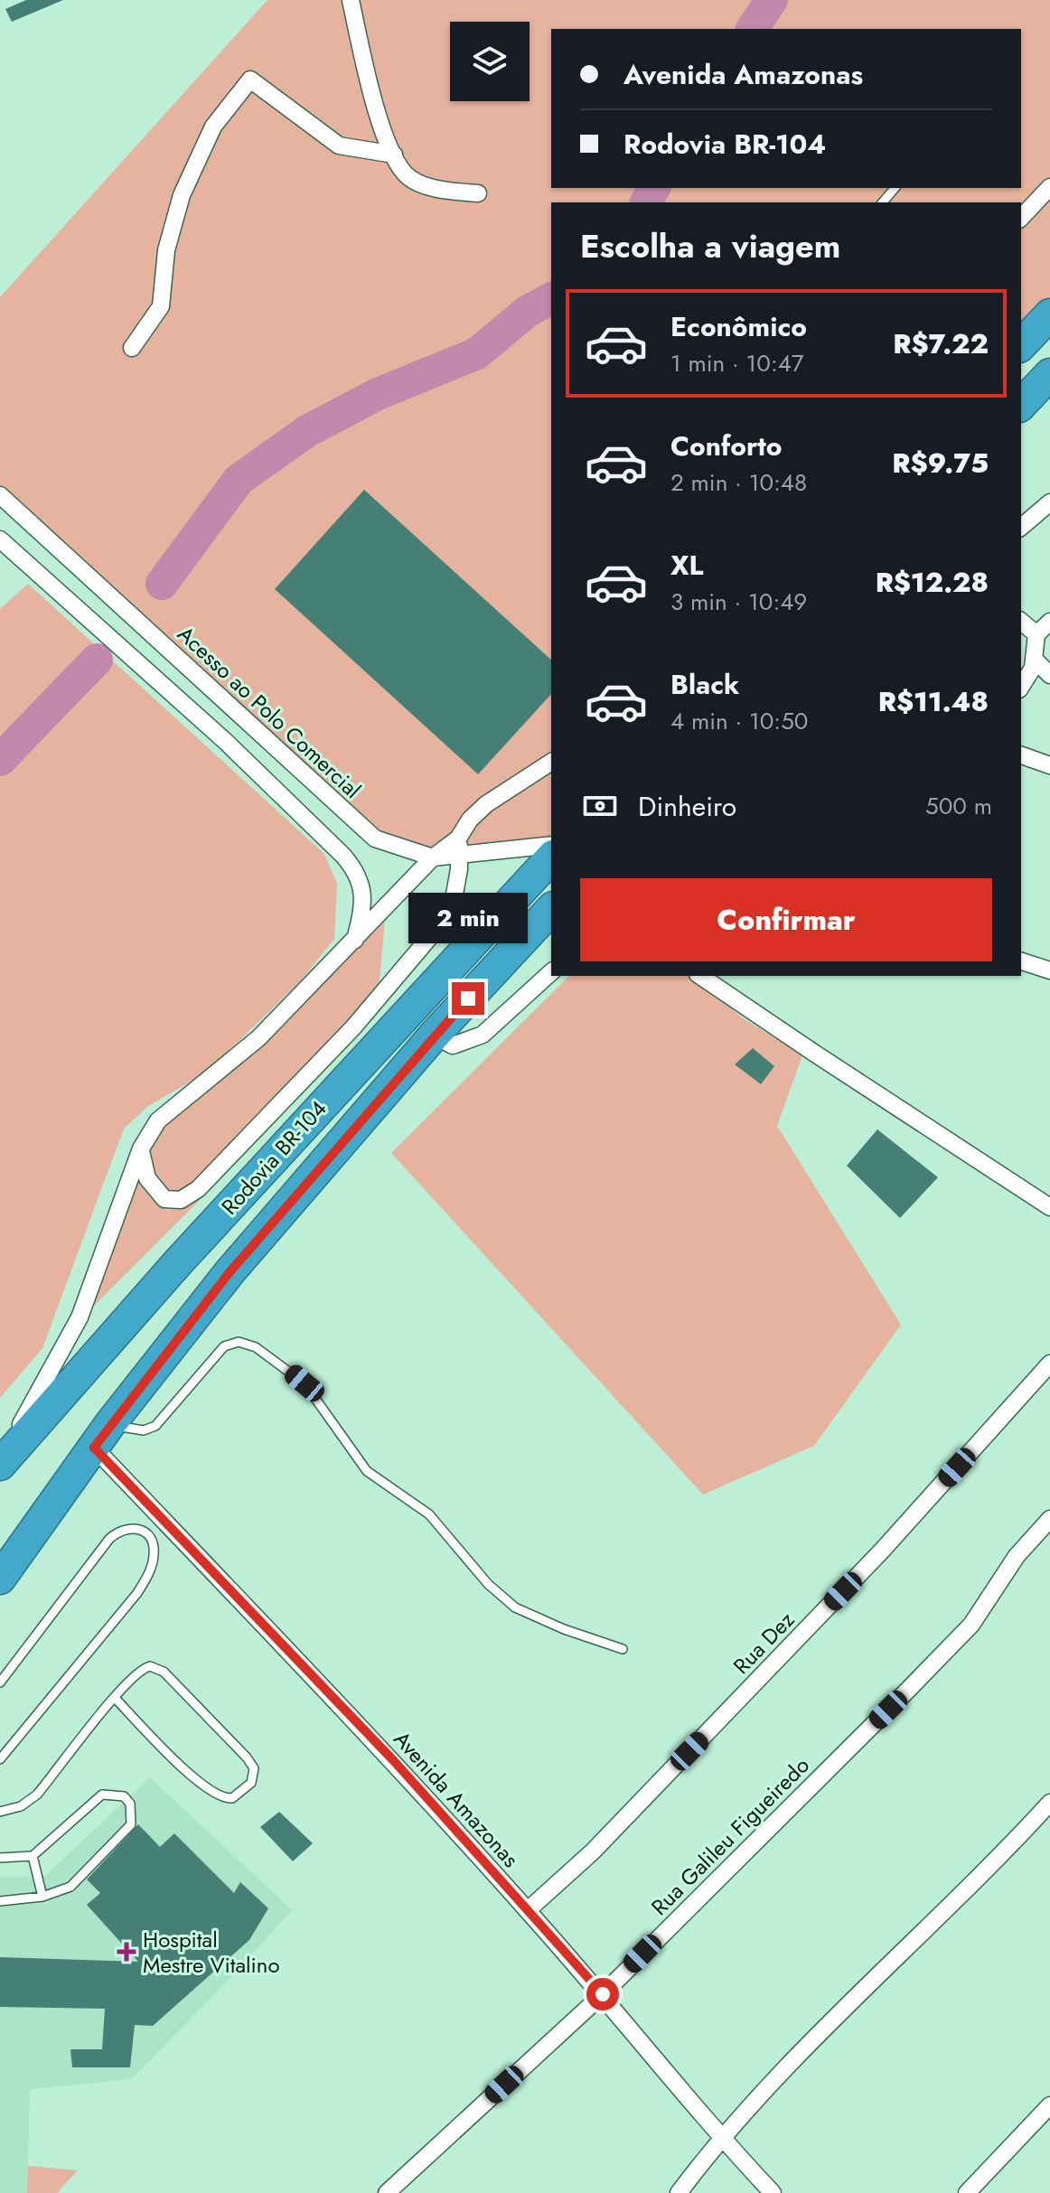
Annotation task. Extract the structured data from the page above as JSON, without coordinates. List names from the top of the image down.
{
  "streets": {
    "highway": ["Rodovia BR-104"],
    "street": [
      "Acesso ao Polo Comercial",
      "Rua Dez",
      "Avenida Amazonas",
      "Rua Galileu Figueiredo"
    ]
  },
  "crossings": [
    ["Rodovia BR-104", "Avenida Amazonas"],
    ["Rua Dez", "Avenida Amazonas"],
    ["Avenida Amazonas", "Rua Galileu Figueiredo"]
  ],
  "places": {
    "health": ["Hospital Mestre Vitalino"]
  },
  "page": {
    "banner": ["Avenida Amazonas", "Rodovia BR-104"],
    "heading": "Escolha a viagem",
    "list": [
      {
        "name": "Econômico",
        "note": "1 min · 10:47",
        "value": "R$7.22"
      },
      {
        "name": "Conforto",
        "note": "2 min · 10:48",
        "value": "R$9.75"
      },
      {
        "name": "XL",
        "note": "3 min · 10:49",
        "value": "R$12.28"
      },
      {
        "name": "Black",
        "note": "4 min · 10:50",
        "value": "R$11.48"
      }
    ],
    "pay": ["Dinheiro", "500 m"],
    "buttons": "Confirmar",
    "bubble": "2 min"
  }
}
